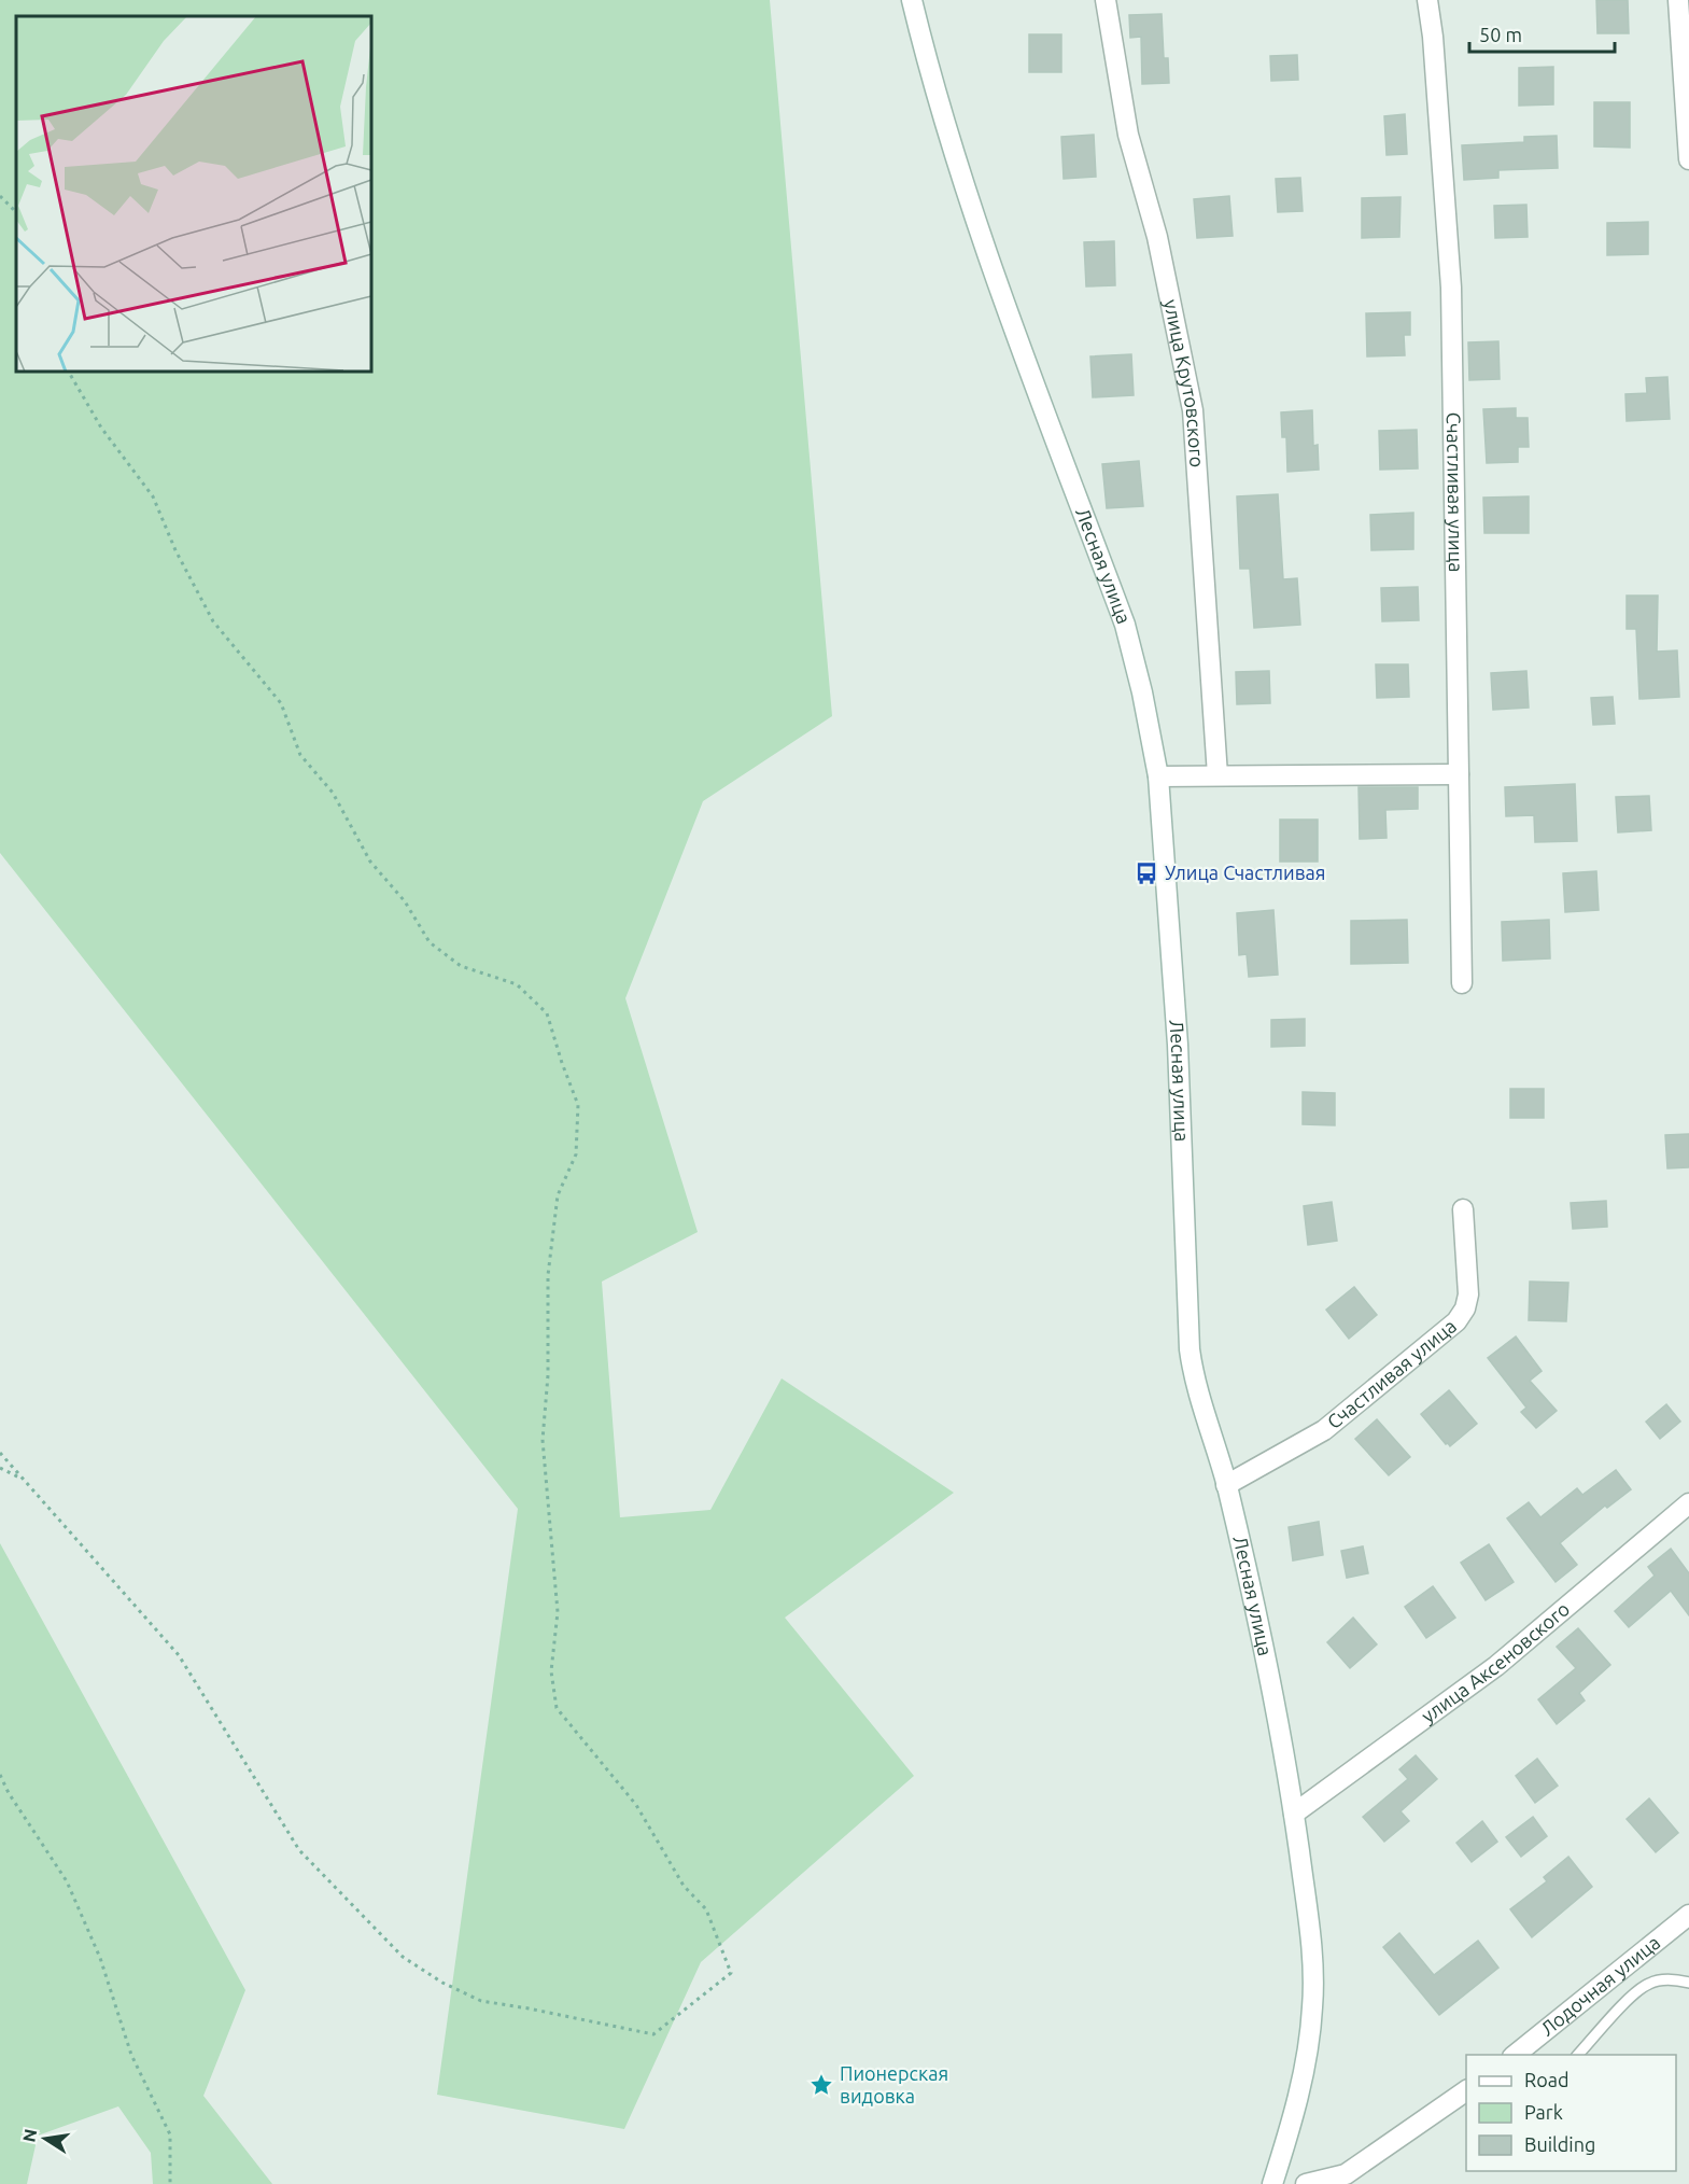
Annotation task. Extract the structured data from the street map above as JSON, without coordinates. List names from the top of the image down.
{
  "streets": {
    "street": [
      "улица Крутовского",
      "Счастливая улица",
      "Лесная улица",
      "улица Аксеновского",
      "Лодочная улица"
    ]
  },
  "crossings": [
    ["Счастливая улица", "Лесная улица"],
    ["Лесная улица", "улица Аксеновского"]
  ],
  "places": {
    "bus stop": ["Улица Счастливая"],
    "place": ["Пионерская видовка"]
  },
  "legend": ["Road", "Park", "Building"],
  "scale_bar": "50 m",
  "north": "left"
}
